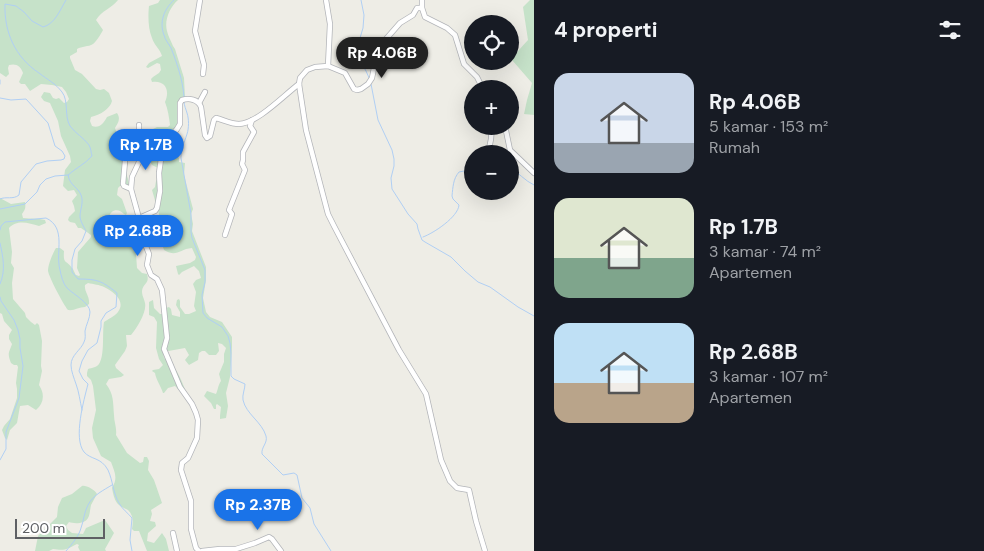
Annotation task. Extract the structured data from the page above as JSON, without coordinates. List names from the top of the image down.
{
  "scale_bar": "200 m",
  "page": {
    "heading": "4 properti",
    "map_buttons": ["+", "−"],
    "price": [
      "Rp 4.06B",
      "Rp 1.7B",
      "Rp 2.68B",
      "Rp 2.37B"
    ],
    "list": [
      {
        "name": "Rp 4.06B",
        "note": "5 kamar · 153 m² · Rumah"
      },
      {
        "name": "Rp 1.7B",
        "note": "3 kamar · 74 m² · Apartemen"
      },
      {
        "name": "Rp 2.68B",
        "note": "3 kamar · 107 m² · Apartemen"
      }
    ],
    "scale": "200 m"
  }
}
